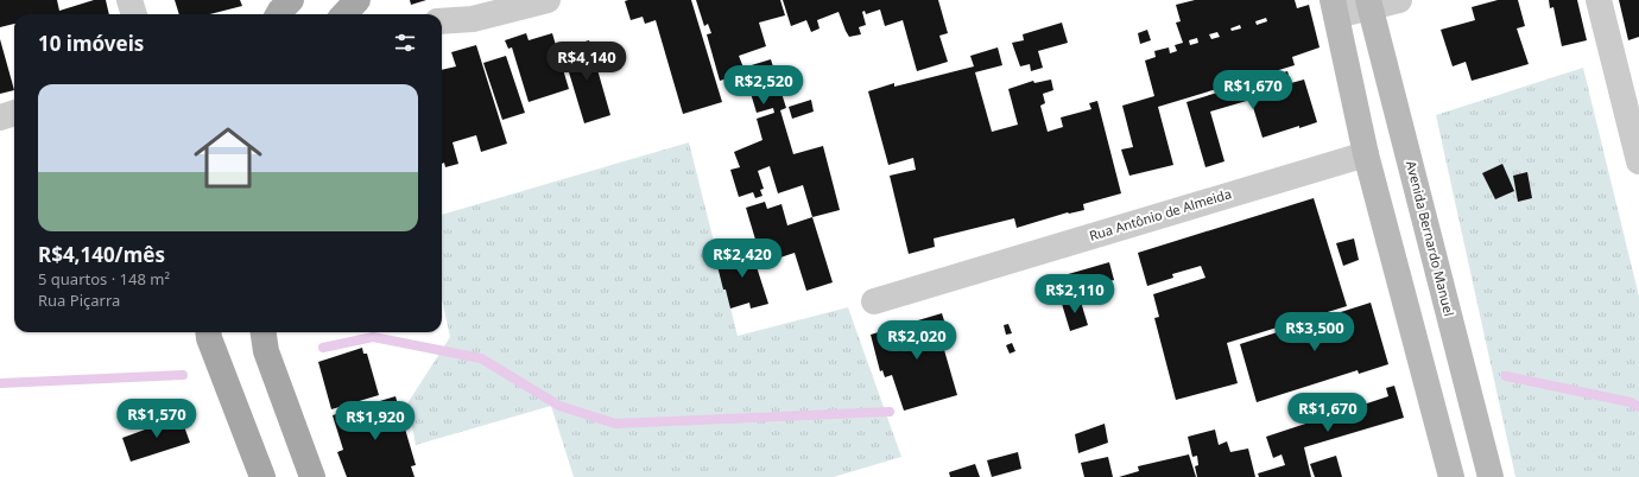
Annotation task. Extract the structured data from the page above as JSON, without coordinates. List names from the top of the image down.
{
  "streets": {
    "street": ["Rua Antônio de Almeida", "Avenida Bernardo Manuel"]
  },
  "page": {
    "heading": "10 imóveis",
    "price": [
      "R$4,140",
      "R$2,520",
      "R$1,670",
      "R$2,420",
      "R$2,110",
      "R$3,500",
      "R$2,020",
      "R$1,670",
      "R$1,570",
      "R$1,920"
    ],
    "list": [
      {
        "name": "R$4,140/mês",
        "note": "5 quartos · 148 m² · Rua Piçarra"
      }
    ]
  }
}
